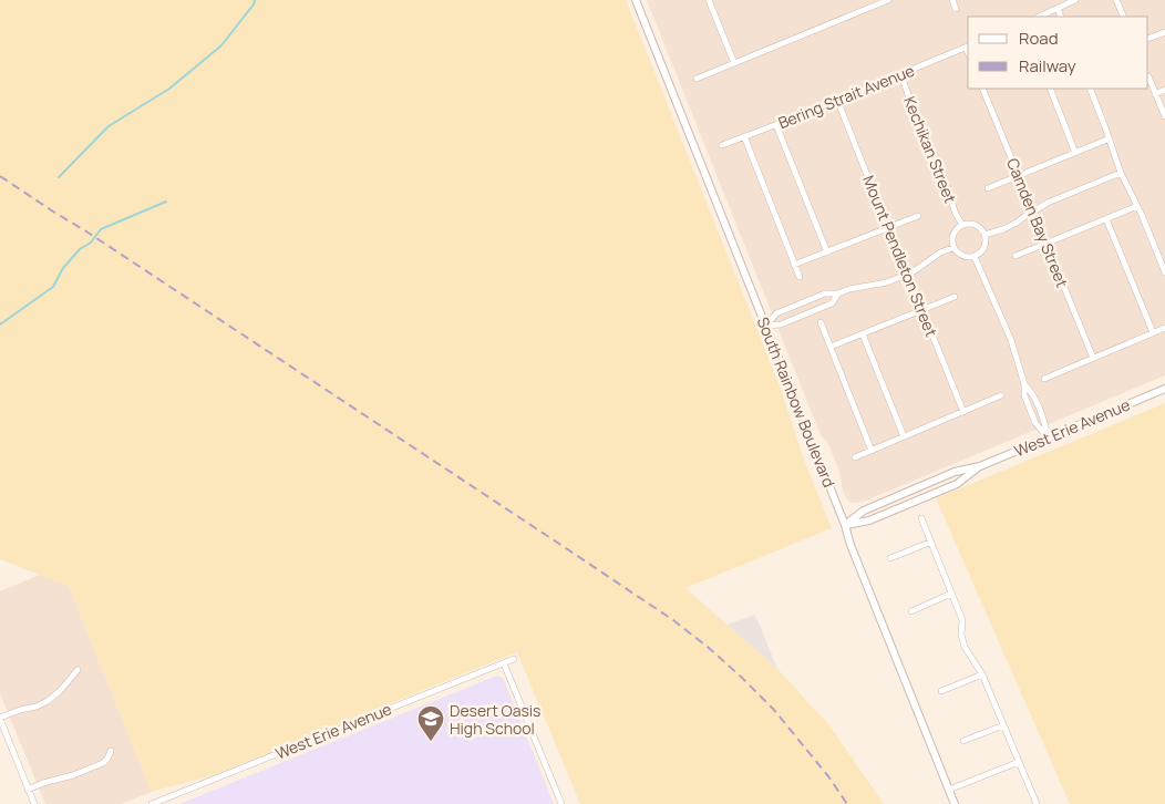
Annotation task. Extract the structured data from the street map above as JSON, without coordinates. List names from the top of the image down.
{
  "streets": {
    "street": [
      "Bering Strait Avenue",
      "Kechikan Street",
      "Camden Bay Street",
      "Mount Pendleton Street",
      "South Rainbow Boulevard",
      "West Erie Avenue"
    ]
  },
  "crossings": [
    ["Bering Strait Avenue", "Kechikan Street"],
    ["Bering Strait Avenue", "Mount Pendleton Street"],
    ["South Rainbow Boulevard", "West Erie Avenue"]
  ],
  "places": {
    "school or university": ["Desert Oasis High School"]
  },
  "legend": ["Road", "Railway"]
}
